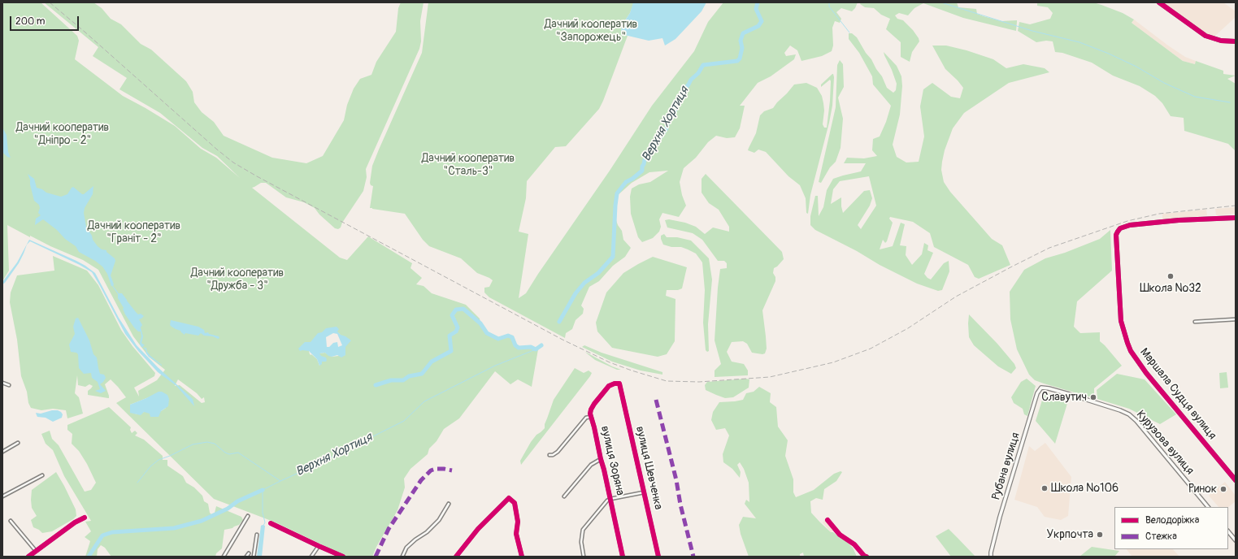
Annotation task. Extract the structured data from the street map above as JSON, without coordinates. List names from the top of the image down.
{
  "streets": {
    "street": [
      "Маршала Судця вулиця",
      "Курузова вулиця",
      "вулиця Зоряна",
      "Рубана вулиця",
      "вулиця Шевченка"
    ]
  },
  "crossings": [
    ["Курузова вулиця", "Рубана вулиця"],
    ["вулиця Зоряна", "вулиця Шевченка"]
  ],
  "water": ["Верхня Хортиця"],
  "parks": [
    "Дачний кооператив \"Запорожець\"",
    "Дачний кооператив \"Дніпро - 2\"",
    "Дачний кооператив \"Сталь-3\"",
    "Дачний кооператив \"Граніт - 2\"",
    "Дачний кооператив \"Дружба - 3\""
  ],
  "places": [
    "Школа №32",
    "Славутич",
    "Школа №106",
    "Ринок",
    "Укрпочта"
  ],
  "legend": ["Велодоріжка", "Стежка"],
  "scale_bar": "200 m"
}
